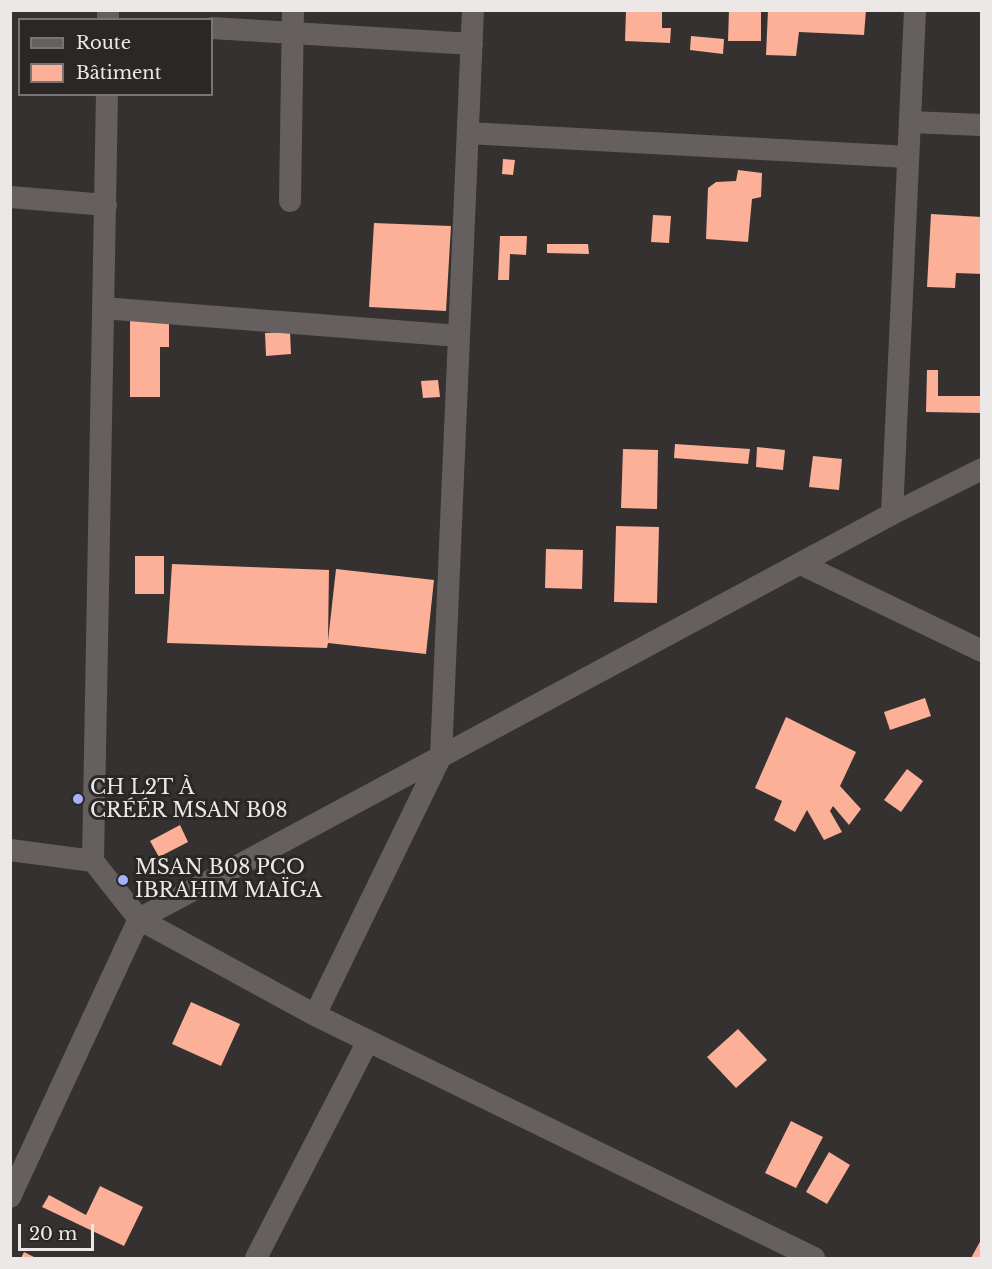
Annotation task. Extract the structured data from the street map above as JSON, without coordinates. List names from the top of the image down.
{
  "places": ["CH L2T À CRÉÉR MSAN B08", "MSAN B08 PCO IBRAHIM MAÏGA"],
  "legend": ["Route", "Bâtiment"],
  "scale_bar": "20 m"
}
